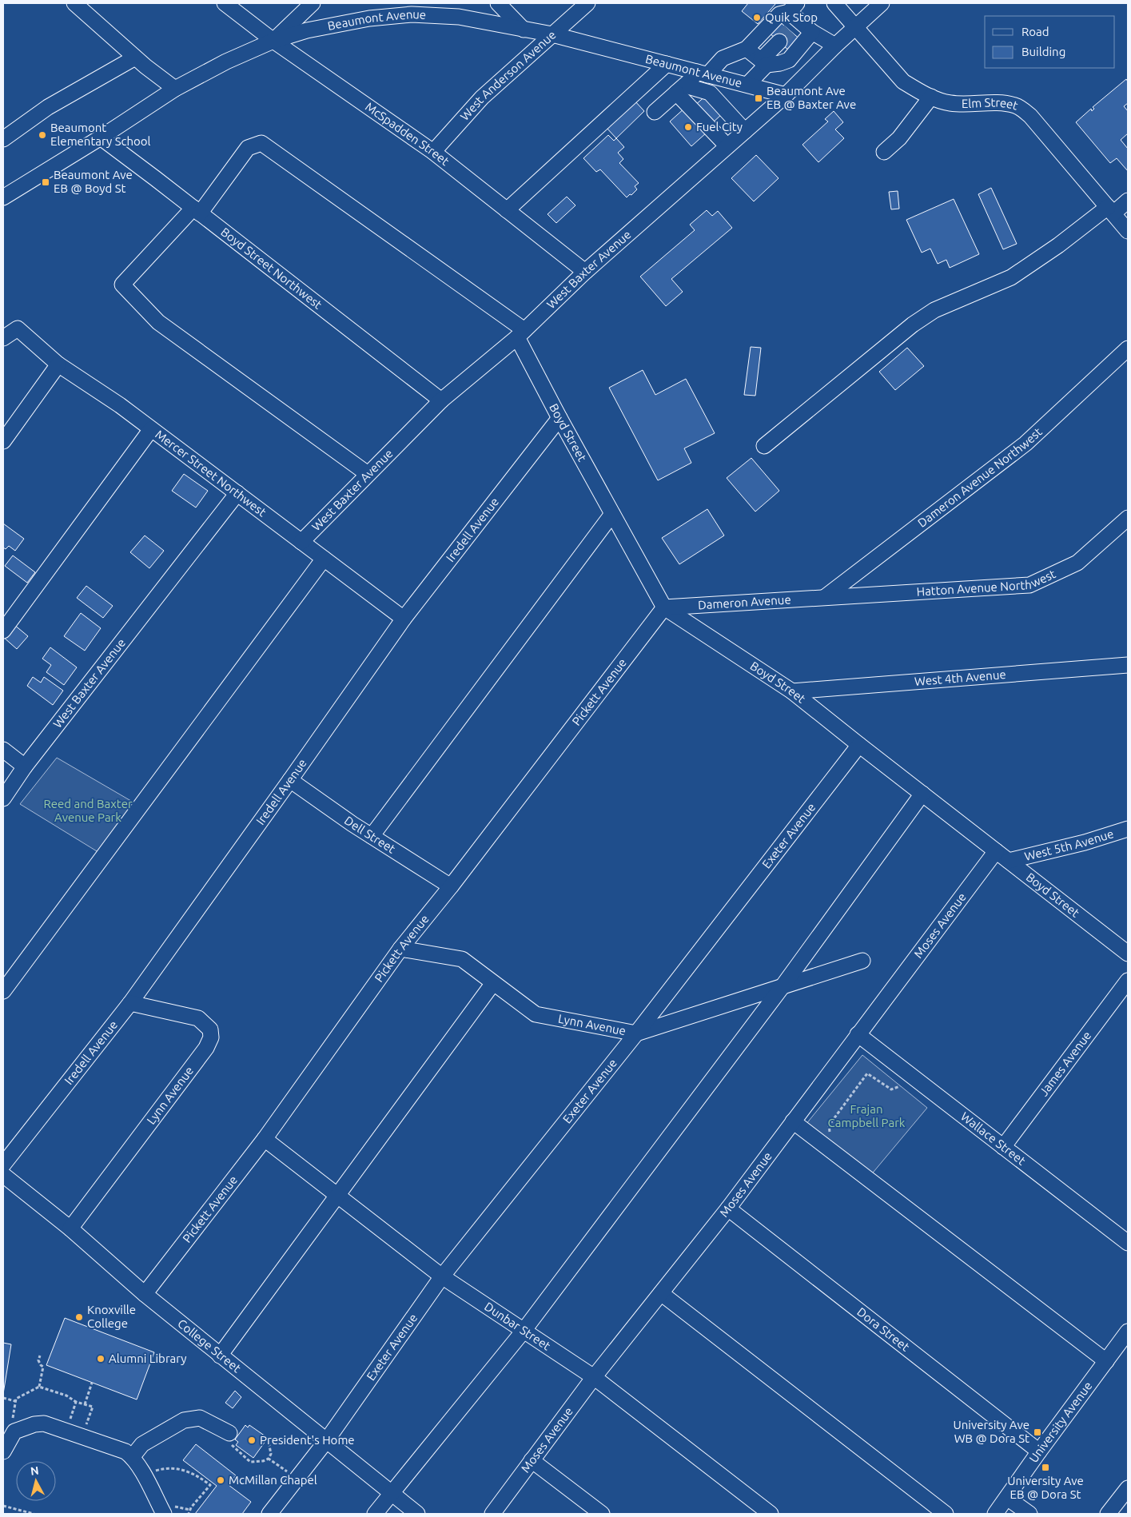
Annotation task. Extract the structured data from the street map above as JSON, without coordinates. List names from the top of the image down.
{
  "streets": {
    "street": [
      "Beaumont Avenue",
      "West Anderson Avenue",
      "Elm Street",
      "McSpadden Street",
      "Boyd Street Northwest",
      "West Baxter Avenue",
      "Boyd Street",
      "Mercer Street Northwest",
      "Dameron Avenue Northwest",
      "Iredell Avenue",
      "Hatton Avenue Northwest",
      "Dameron Avenue",
      "West 4th Avenue",
      "Pickett Avenue",
      "Dell Street",
      "Exeter Avenue",
      "West 5th Avenue",
      "Moses Avenue",
      "Lynn Avenue",
      "James Avenue",
      "Wallace Street",
      "Dunbar Street",
      "Dora Street",
      "College Street",
      "University Avenue"
    ]
  },
  "crossings": [
    ["Beaumont Avenue", "West Anderson Avenue"],
    ["Beaumont Avenue", "McSpadden Street"],
    ["Beaumont Avenue", "Boyd Street Northwest"],
    ["Beaumont Avenue", "West Baxter Avenue"],
    ["West Anderson Avenue", "McSpadden Street"],
    ["Elm Street", "West Baxter Avenue"],
    ["McSpadden Street", "West Baxter Avenue"],
    ["Boyd Street Northwest", "West Baxter Avenue"],
    ["West Baxter Avenue", "Boyd Street"],
    ["West Baxter Avenue", "Mercer Street Northwest"],
    ["Boyd Street", "Iredell Avenue"],
    ["Boyd Street", "Dameron Avenue"],
    ["Boyd Street", "West 4th Avenue"],
    ["Boyd Street", "Pickett Avenue"],
    ["Boyd Street", "Exeter Avenue"],
    ["Boyd Street", "West 5th Avenue"],
    ["Boyd Street", "Moses Avenue"],
    ["Mercer Street Northwest", "Iredell Avenue"],
    ["Dameron Avenue Northwest", "Hatton Avenue Northwest"],
    ["Dameron Avenue Northwest", "Dameron Avenue"],
    ["Iredell Avenue", "Dell Street"],
    ["Iredell Avenue", "Lynn Avenue"],
    ["Hatton Avenue Northwest", "Dameron Avenue"],
    ["Dameron Avenue", "Pickett Avenue"],
    ["Pickett Avenue", "Dell Street"],
    ["Pickett Avenue", "Lynn Avenue"],
    ["Pickett Avenue", "Dunbar Street"],
    ["Pickett Avenue", "College Street"],
    ["Exeter Avenue", "Lynn Avenue"],
    ["Exeter Avenue", "Dunbar Street"],
    ["Exeter Avenue", "College Street"],
    ["Moses Avenue", "Wallace Street"],
    ["Moses Avenue", "Dunbar Street"],
    ["Moses Avenue", "Dora Street"],
    ["Lynn Avenue", "College Street"],
    ["James Avenue", "Wallace Street"],
    ["Dora Street", "University Avenue"]
  ],
  "parks": ["Reed and Baxter Avenue Park", "Frajan Campbell Park"],
  "places": {
    "other": [
      "Quik Stop",
      "Fuel City",
      "Beaumont Elementary School",
      "Knoxville College",
      "Alumni Library",
      "President's Home",
      "McMillan Chapel"
    ],
    "transit": [
      "Beaumont Ave EB @ Baxter Ave",
      "Beaumont Ave EB @ Boyd St",
      "University Ave WB @ Dora St",
      "University Ave EB @ Dora St"
    ]
  },
  "legend": ["Road", "Building"],
  "north": "top"
}
